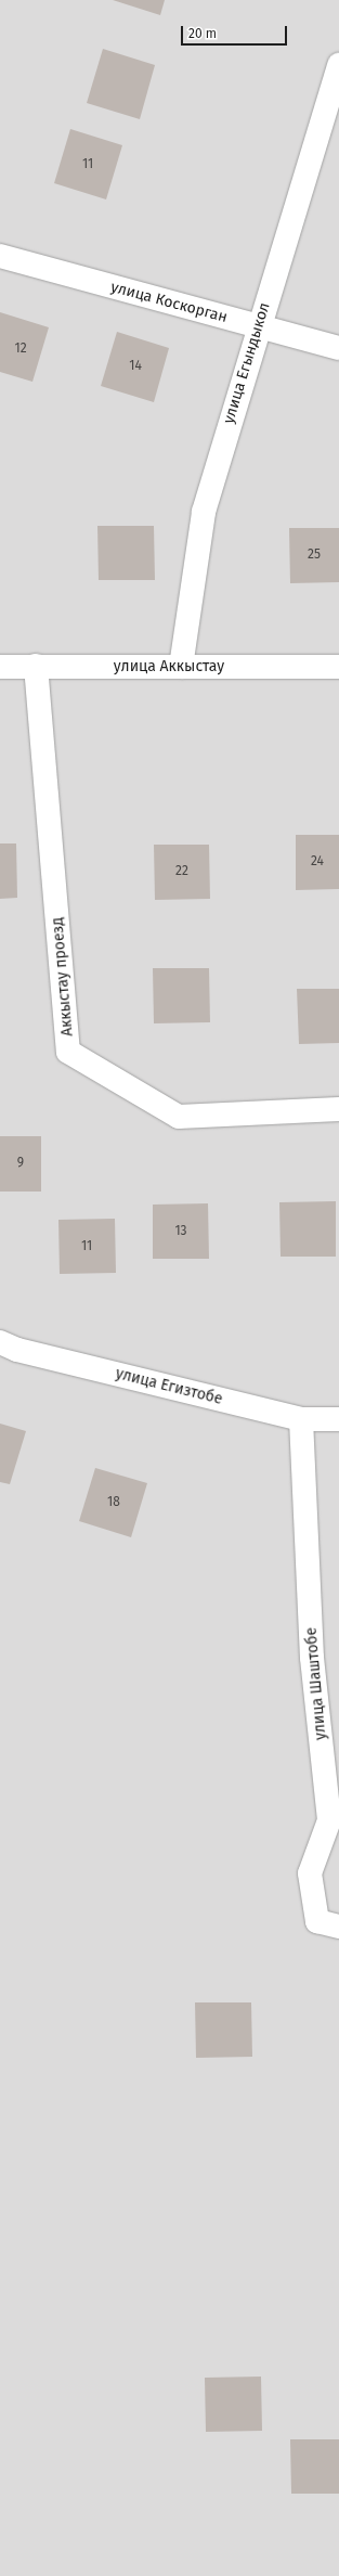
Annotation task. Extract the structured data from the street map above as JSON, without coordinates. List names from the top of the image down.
{
  "streets": {
    "street": [
      "улица Коскорган",
      "улица Егындыкол",
      "улица Аккыстау",
      "Аккыстау проезд",
      "улица Егизтобе",
      "улица Шаштобе"
    ]
  },
  "crossings": [
    ["улица Коскорган", "улица Егындыкол"],
    ["улица Егындыкол", "улица Аккыстау"],
    ["улица Аккыстау", "Аккыстау проезд"],
    ["улица Егизтобе", "улица Шаштобе"]
  ],
  "house_numbers": [
    "11",
    "12",
    "14",
    "25",
    "24",
    "22",
    "9",
    "13",
    "11",
    "18"
  ],
  "scale_bar": "20 m"
}
